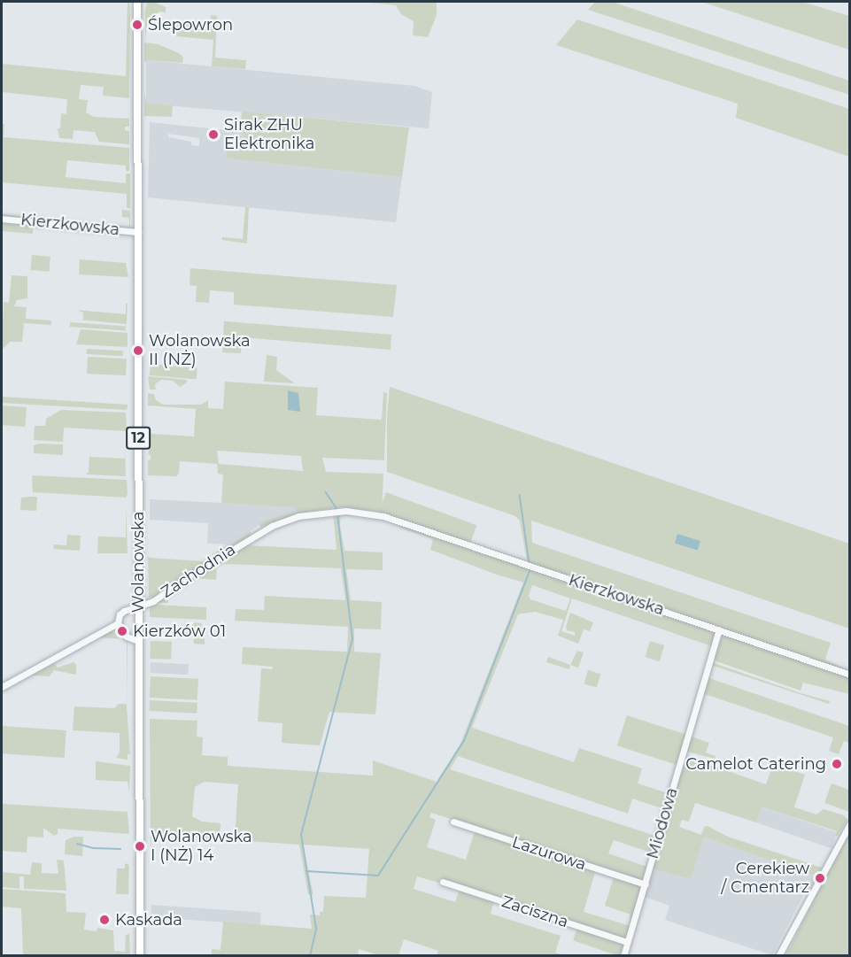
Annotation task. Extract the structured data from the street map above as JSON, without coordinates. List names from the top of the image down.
{
  "streets": {
    "main road": ["12", "Wolanowska"],
    "street": [
      "Kierzkowska",
      "Zachodnia",
      "Miodowa",
      "Lazurowa",
      "Zaciszna"
    ]
  },
  "crossings": [
    ["Kierzkowska", "12"],
    ["Kierzkowska", "Wolanowska"],
    ["Kierzkowska", "Zachodnia"],
    ["Kierzkowska", "Miodowa"],
    ["12", "Wolanowska"],
    ["Wolanowska", "Zachodnia"],
    ["Miodowa", "Lazurowa"],
    ["Miodowa", "Zaciszna"]
  ],
  "places": [
    "Ślepowron",
    "Sirak ZHU Elektronika",
    "Wolanowska II (NŻ)",
    "Kierzków 01",
    "Camelot Catering",
    "Wolanowska I (NŻ) 14",
    "Cerekiew / Cmentarz",
    "Kaskada"
  ]
}
